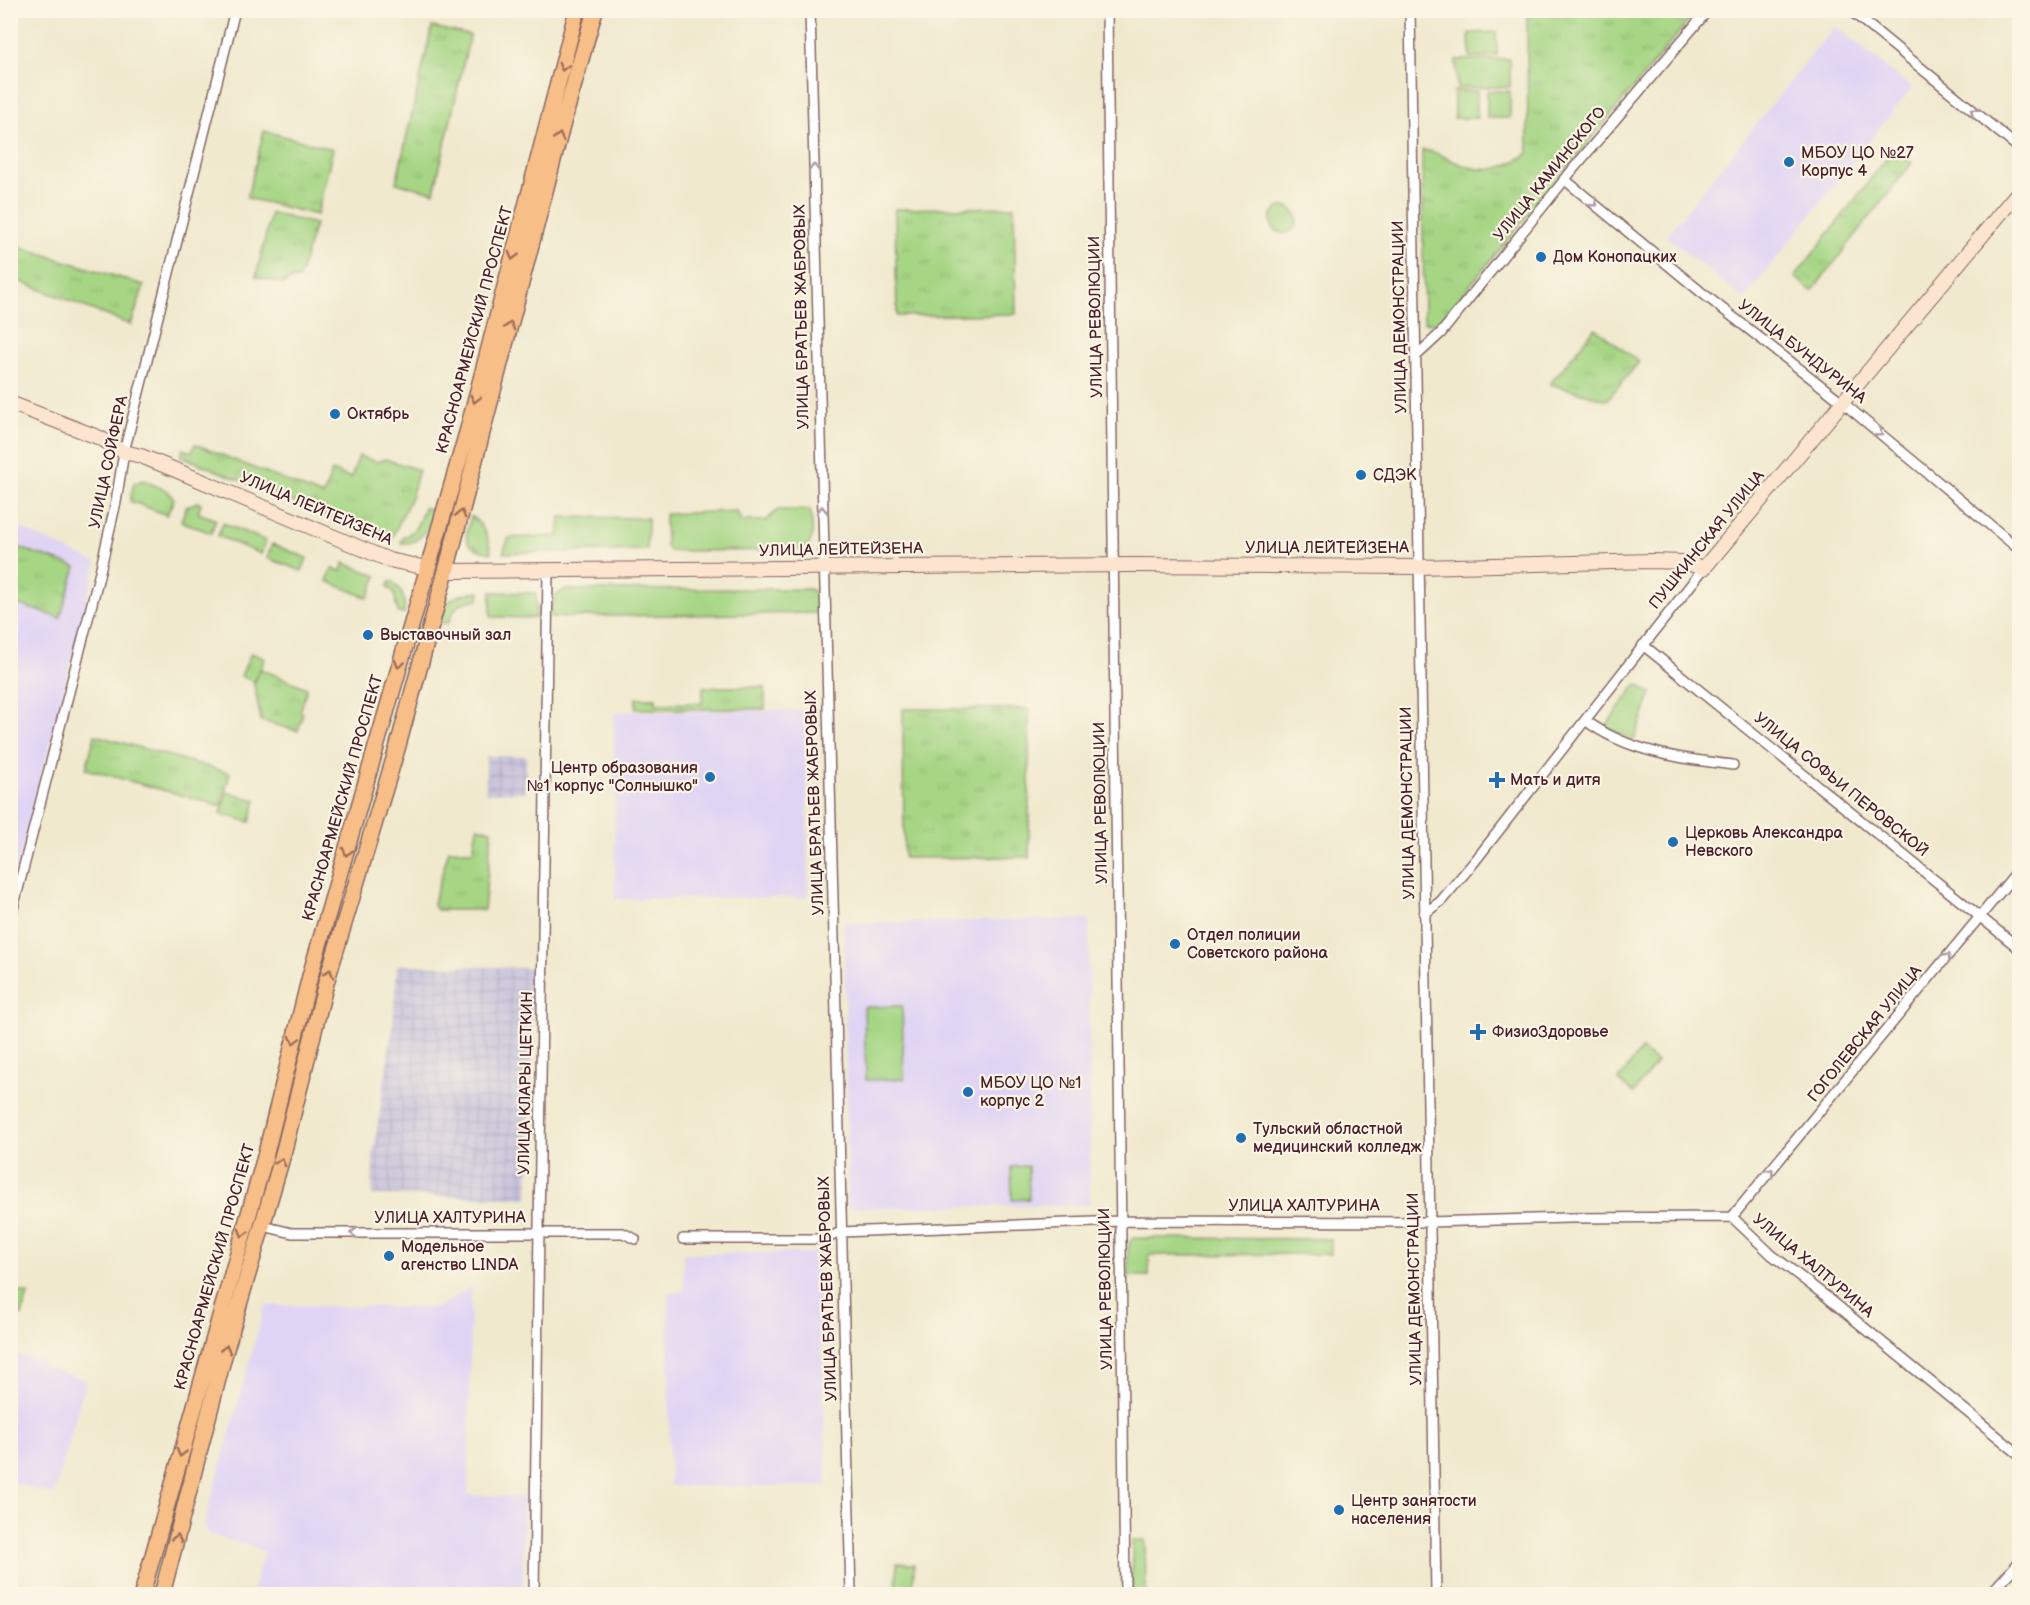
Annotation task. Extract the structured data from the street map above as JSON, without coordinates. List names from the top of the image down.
{
  "streets": {
    "main road": ["КРАСНОАРМЕЙСКИЙ ПРОСПЕКТ", "УЛИЦА ЛЕЙТЕЙЗЕНА"],
    "street": [
      "УЛИЦА КАМИНСКОГО",
      "УЛИЦА БРАТЬЕВ ЖАБРОВЫХ",
      "УЛИЦА РЕВОЛЮЦИИ",
      "УЛИЦА ДЕМОНСТРАЦИИ",
      "УЛИЦА БУНДУРИНА",
      "УЛИЦА СОЙФЕРА",
      "ПУШКИНСКАЯ УЛИЦА",
      "УЛИЦА СОФЬИ ПЕРОВСКОЙ",
      "ГОГОЛЕВСКАЯ УЛИЦА",
      "УЛИЦА КЛАРЫ ЦЕТКИН",
      "УЛИЦА ХАЛТУРИНА"
    ]
  },
  "crossings": [
    ["УЛИЦА КАМИНСКОГО", "УЛИЦА ДЕМОНСТРАЦИИ"],
    ["УЛИЦА КАМИНСКОГО", "УЛИЦА БУНДУРИНА"],
    ["УЛИЦА БРАТЬЕВ ЖАБРОВЫХ", "УЛИЦА ЛЕЙТЕЙЗЕНА"],
    ["УЛИЦА БРАТЬЕВ ЖАБРОВЫХ", "УЛИЦА ХАЛТУРИНА"],
    ["УЛИЦА РЕВОЛЮЦИИ", "УЛИЦА ЛЕЙТЕЙЗЕНА"],
    ["УЛИЦА РЕВОЛЮЦИИ", "УЛИЦА ХАЛТУРИНА"],
    ["УЛИЦА ДЕМОНСТРАЦИИ", "УЛИЦА ЛЕЙТЕЙЗЕНА"],
    ["УЛИЦА ДЕМОНСТРАЦИИ", "ПУШКИНСКАЯ УЛИЦА"],
    ["УЛИЦА ДЕМОНСТРАЦИИ", "УЛИЦА ХАЛТУРИНА"],
    ["КРАСНОАРМЕЙСКИЙ ПРОСПЕКТ", "УЛИЦА ЛЕЙТЕЙЗЕНА"],
    ["КРАСНОАРМЕЙСКИЙ ПРОСПЕКТ", "УЛИЦА ХАЛТУРИНА"],
    ["УЛИЦА БУНДУРИНА", "ПУШКИНСКАЯ УЛИЦА"],
    ["УЛИЦА СОЙФЕРА", "УЛИЦА ЛЕЙТЕЙЗЕНА"],
    ["УЛИЦА ЛЕЙТЕЙЗЕНА", "ПУШКИНСКАЯ УЛИЦА"],
    ["УЛИЦА ЛЕЙТЕЙЗЕНА", "УЛИЦА КЛАРЫ ЦЕТКИН"],
    ["ПУШКИНСКАЯ УЛИЦА", "УЛИЦА СОФЬИ ПЕРОВСКОЙ"],
    ["УЛИЦА СОФЬИ ПЕРОВСКОЙ", "ГОГОЛЕВСКАЯ УЛИЦА"],
    ["ГОГОЛЕВСКАЯ УЛИЦА", "УЛИЦА ХАЛТУРИНА"],
    ["УЛИЦА КЛАРЫ ЦЕТКИН", "УЛИЦА ХАЛТУРИНА"]
  ],
  "one_way": ["УЛИЦА БРАТЬЕВ ЖАБРОВЫХ", "УЛИЦА БУНДУРИНА", "ГОГОЛЕВСКАЯ УЛИЦА"],
  "places": {
    "other": [
      "МБОУ ЦО №27 Корпус 4",
      "Дом Конопацких",
      "Октябрь",
      "СДЭК",
      "Выставочный зал",
      "Центр образования №1 корпус \"Солнышко\"",
      "Церковь Александра Невского",
      "Отдел полиции Советского района",
      "МБОУ ЦО №1 корпус 2",
      "Тульский областной медицинский колледж",
      "Модельное агенство LINDA",
      "Центр занятости населения"
    ],
    "health": ["Мать и дитя", "ФизиоЗдоровье"]
  }
}
